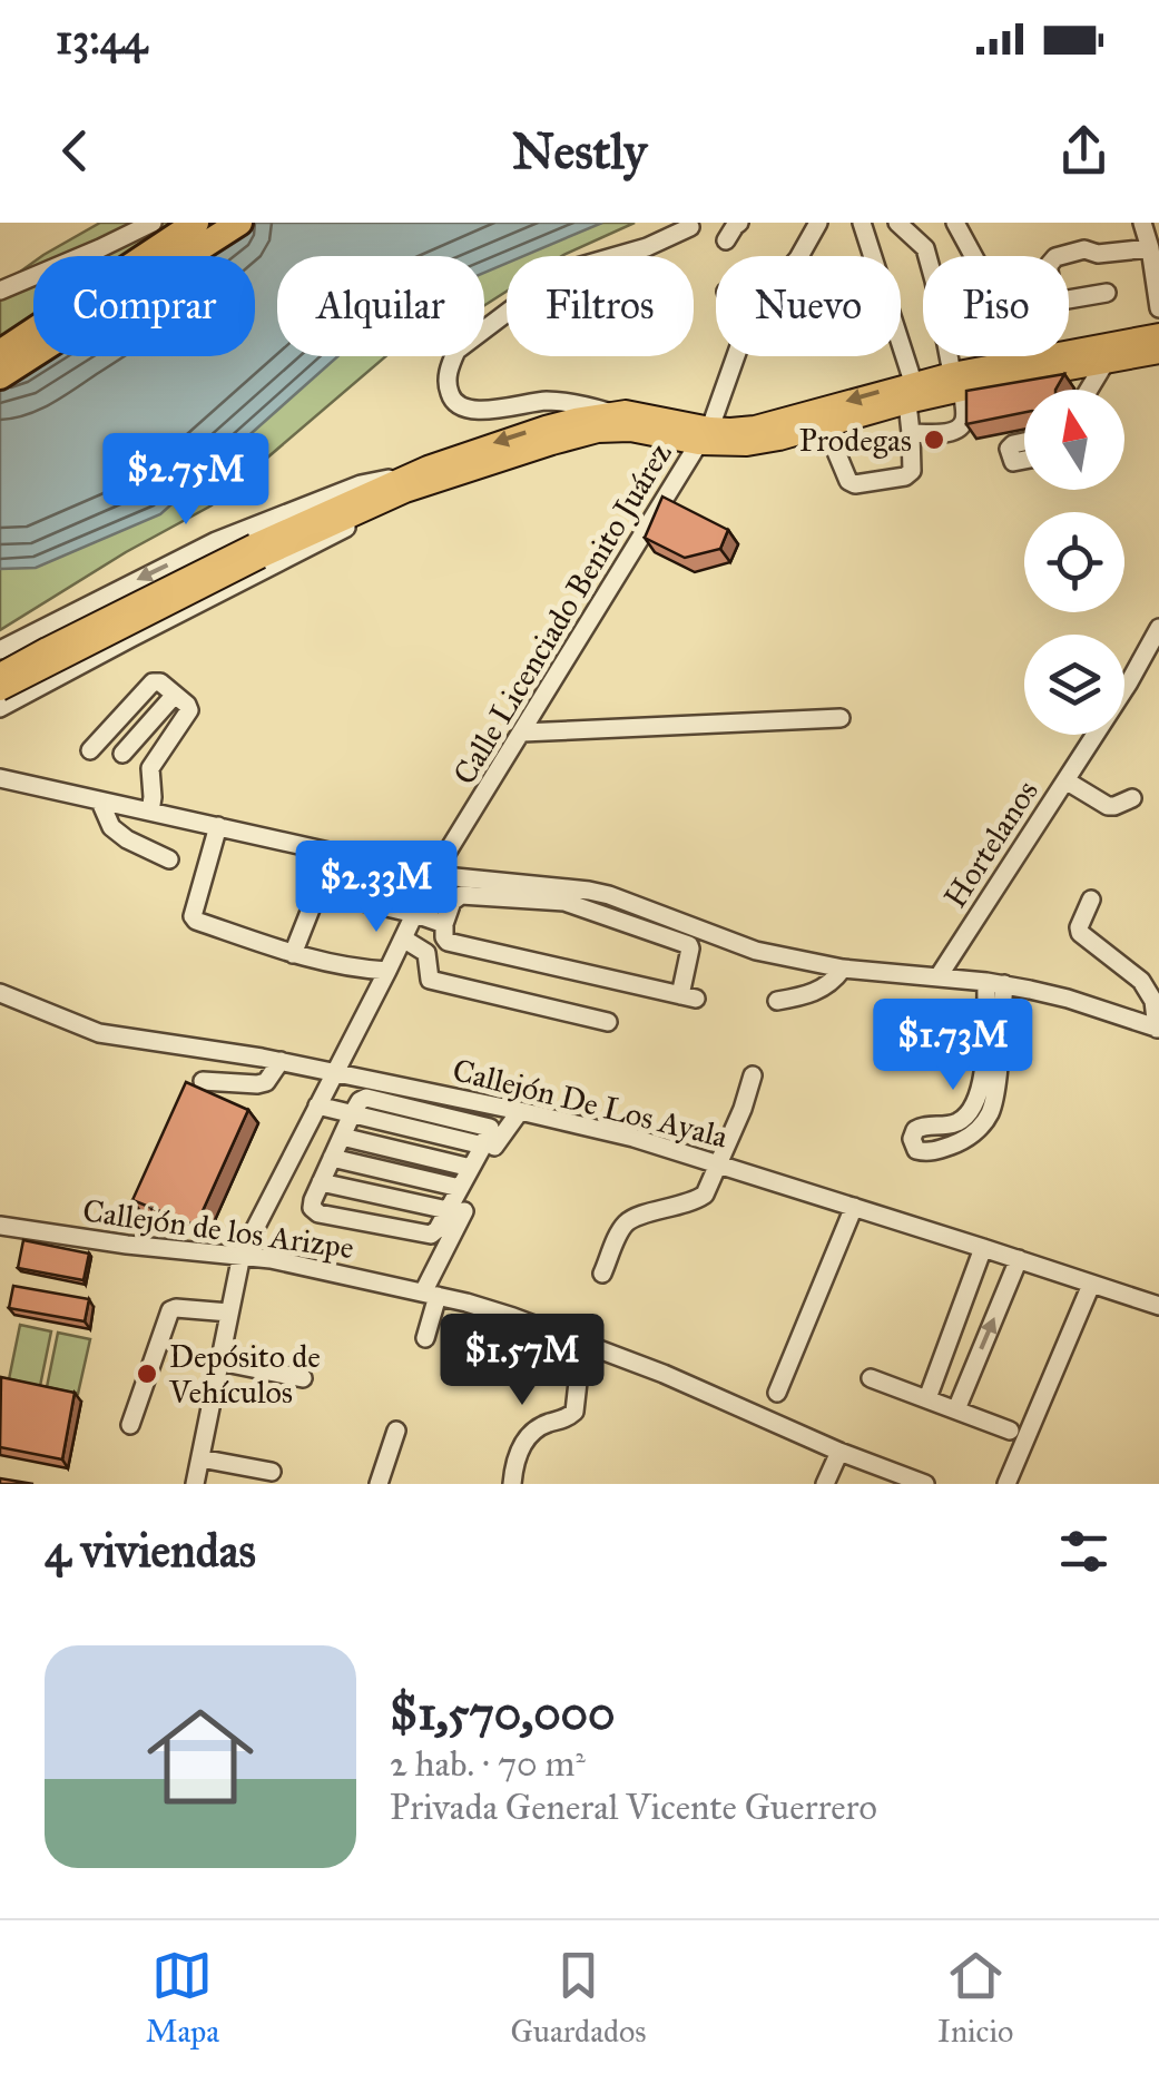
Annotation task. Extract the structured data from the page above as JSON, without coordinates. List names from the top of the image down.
{
  "streets": {
    "street": [
      "Calle Licenciado Benito Juárez",
      "Hortelanos",
      "Callejón De Los Ayala",
      "Callejón de los Arizpe"
    ]
  },
  "crossings": [
    ["Calle Licenciado Benito Juárez", "Callejón De Los Ayala"],
    ["Calle Licenciado Benito Juárez", "Callejón de los Arizpe"]
  ],
  "places": ["Prodegas", "Depósito de Vehículos"],
  "north": "top",
  "page": {
    "status": "13:44",
    "header": "Nestly",
    "chip": [
      "Comprar",
      "Alquilar",
      "Filtros",
      "Nuevo",
      "Piso"
    ],
    "price": [
      "$2.75M",
      "$2.33M",
      "$1.73M",
      "$1.57M"
    ],
    "heading": "4 viviendas",
    "list": [
      {
        "name": "$1,570,000",
        "note": "2 hab. · 70 m² · Privada General Vicente Guerrero"
      }
    ],
    "tabs": ["Mapa", "Guardados", "Inicio"]
  }
}
